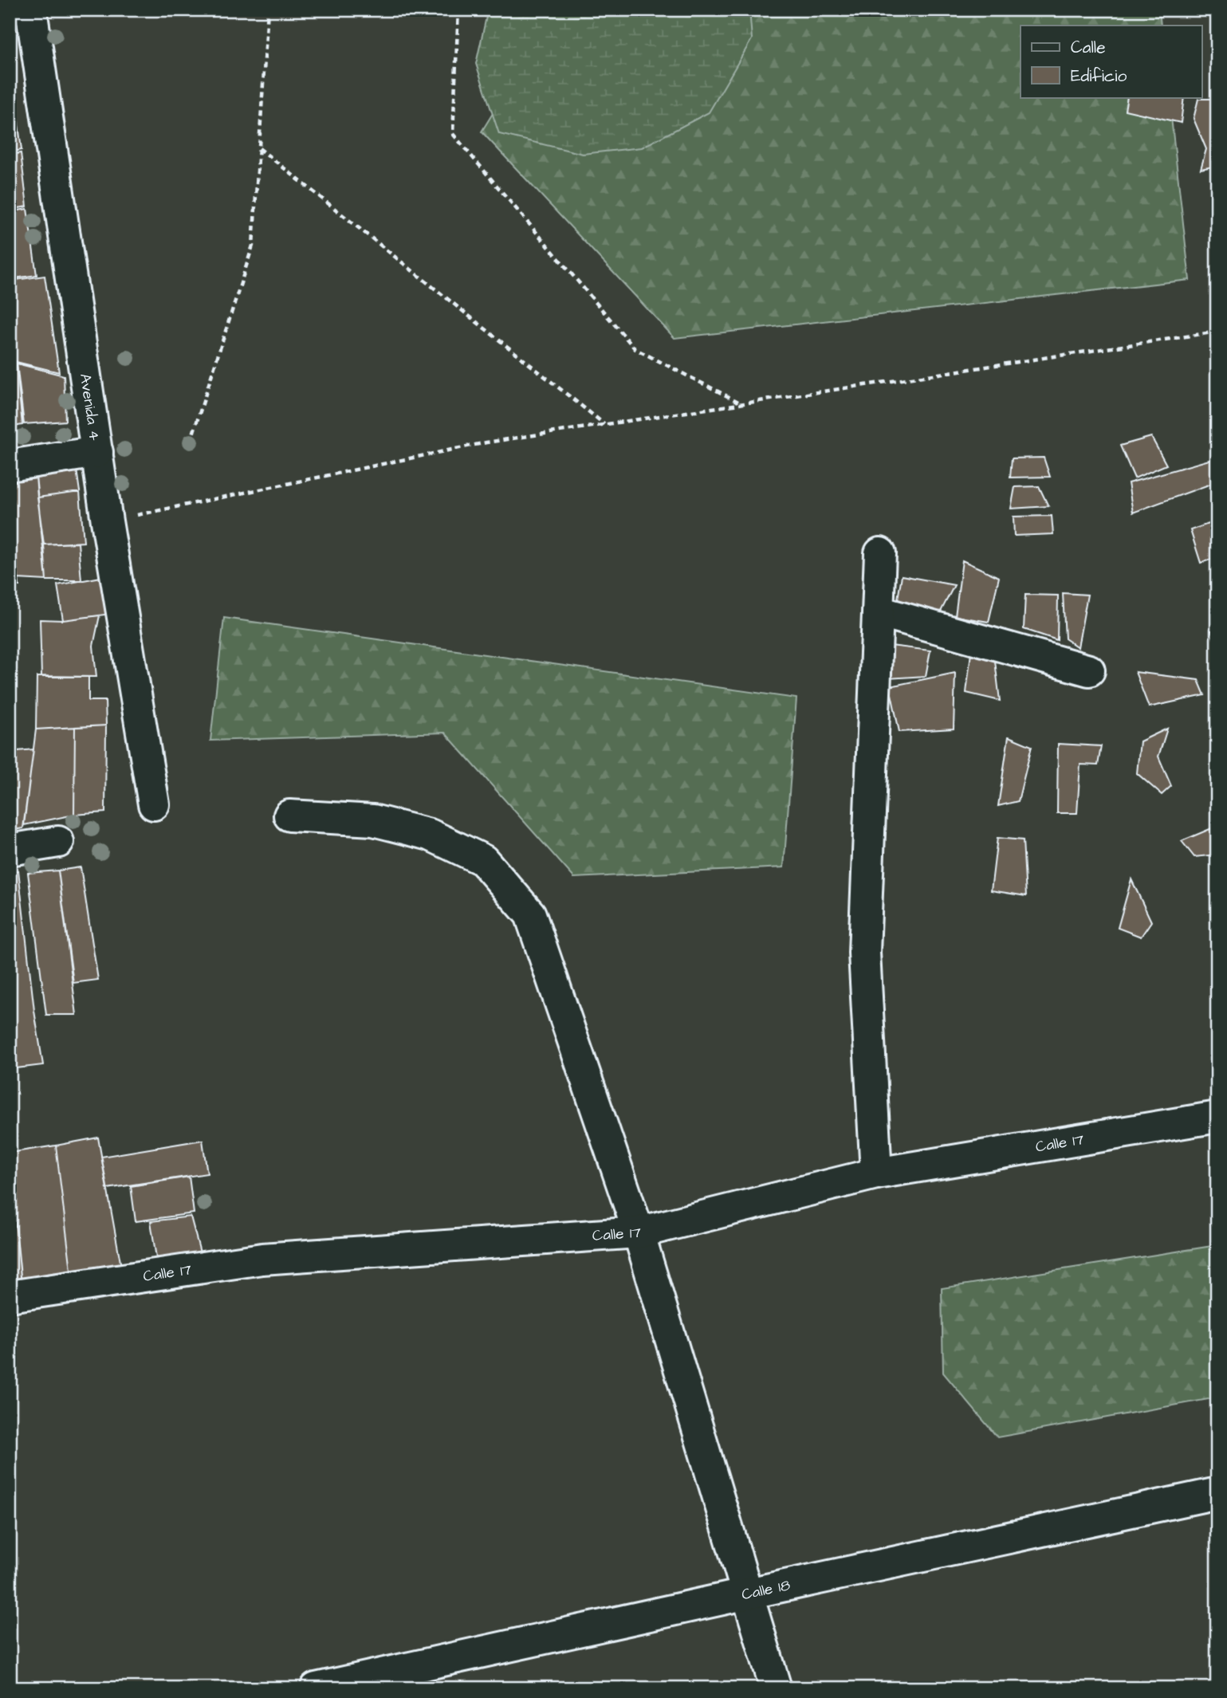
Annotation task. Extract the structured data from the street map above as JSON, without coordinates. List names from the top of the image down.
{
  "streets": {
    "street": ["Avenida 4", "Calle 17", "Calle 18"]
  },
  "legend": ["Calle", "Edificio"]
}
